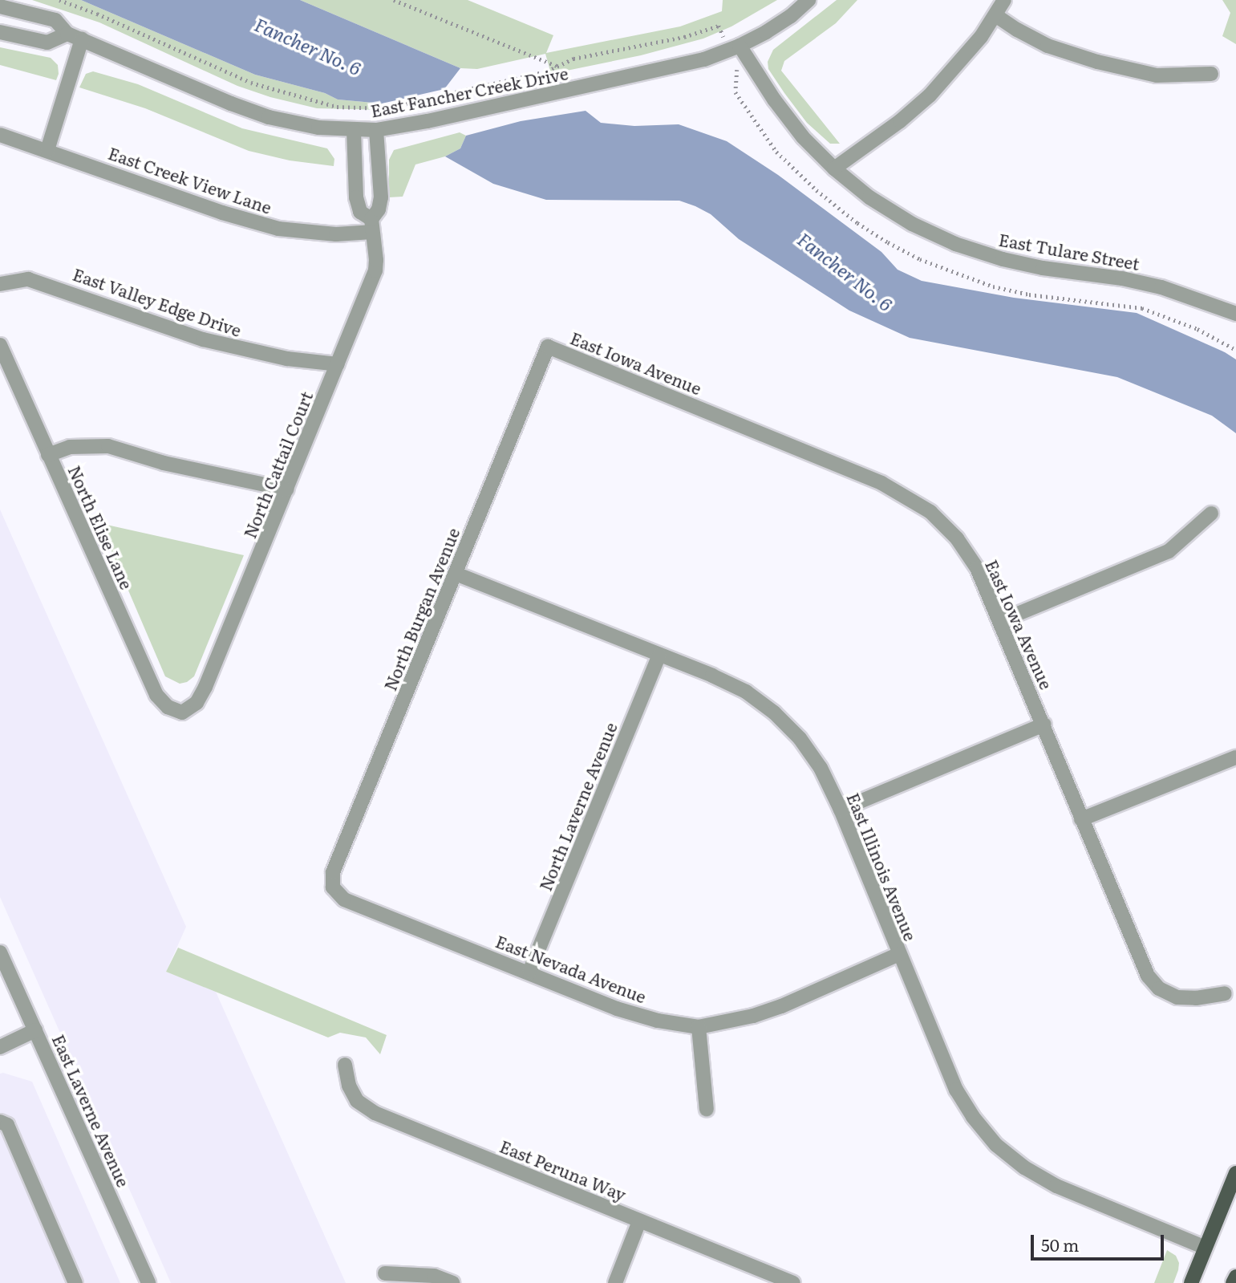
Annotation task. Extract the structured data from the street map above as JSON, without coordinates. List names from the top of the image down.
{
  "streets": {
    "street": [
      "East Fancher Creek Drive",
      "East Creek View Lane",
      "East Tulare Street",
      "East Valley Edge Drive",
      "East Iowa Avenue",
      "North Cattail Court",
      "North Elise Lane",
      "North Burgan Avenue",
      "North Laverne Avenue",
      "East Illinois Avenue",
      "East Nevada Avenue",
      "East Laverne Avenue",
      "East Peruna Way"
    ]
  },
  "crossings": [
    ["East Fancher Creek Drive", "East Tulare Street"],
    ["East Fancher Creek Drive", "North Cattail Court"],
    ["East Creek View Lane", "North Cattail Court"],
    ["East Valley Edge Drive", "North Cattail Court"],
    ["East Iowa Avenue", "North Burgan Avenue"],
    ["North Cattail Court", "North Elise Lane"],
    ["North Burgan Avenue", "East Illinois Avenue"],
    ["North Burgan Avenue", "East Nevada Avenue"],
    ["North Laverne Avenue", "East Illinois Avenue"],
    ["North Laverne Avenue", "East Nevada Avenue"],
    ["East Illinois Avenue", "East Nevada Avenue"]
  ],
  "water": ["Fancher No. 6"],
  "scale_bar": "50 m"
}
